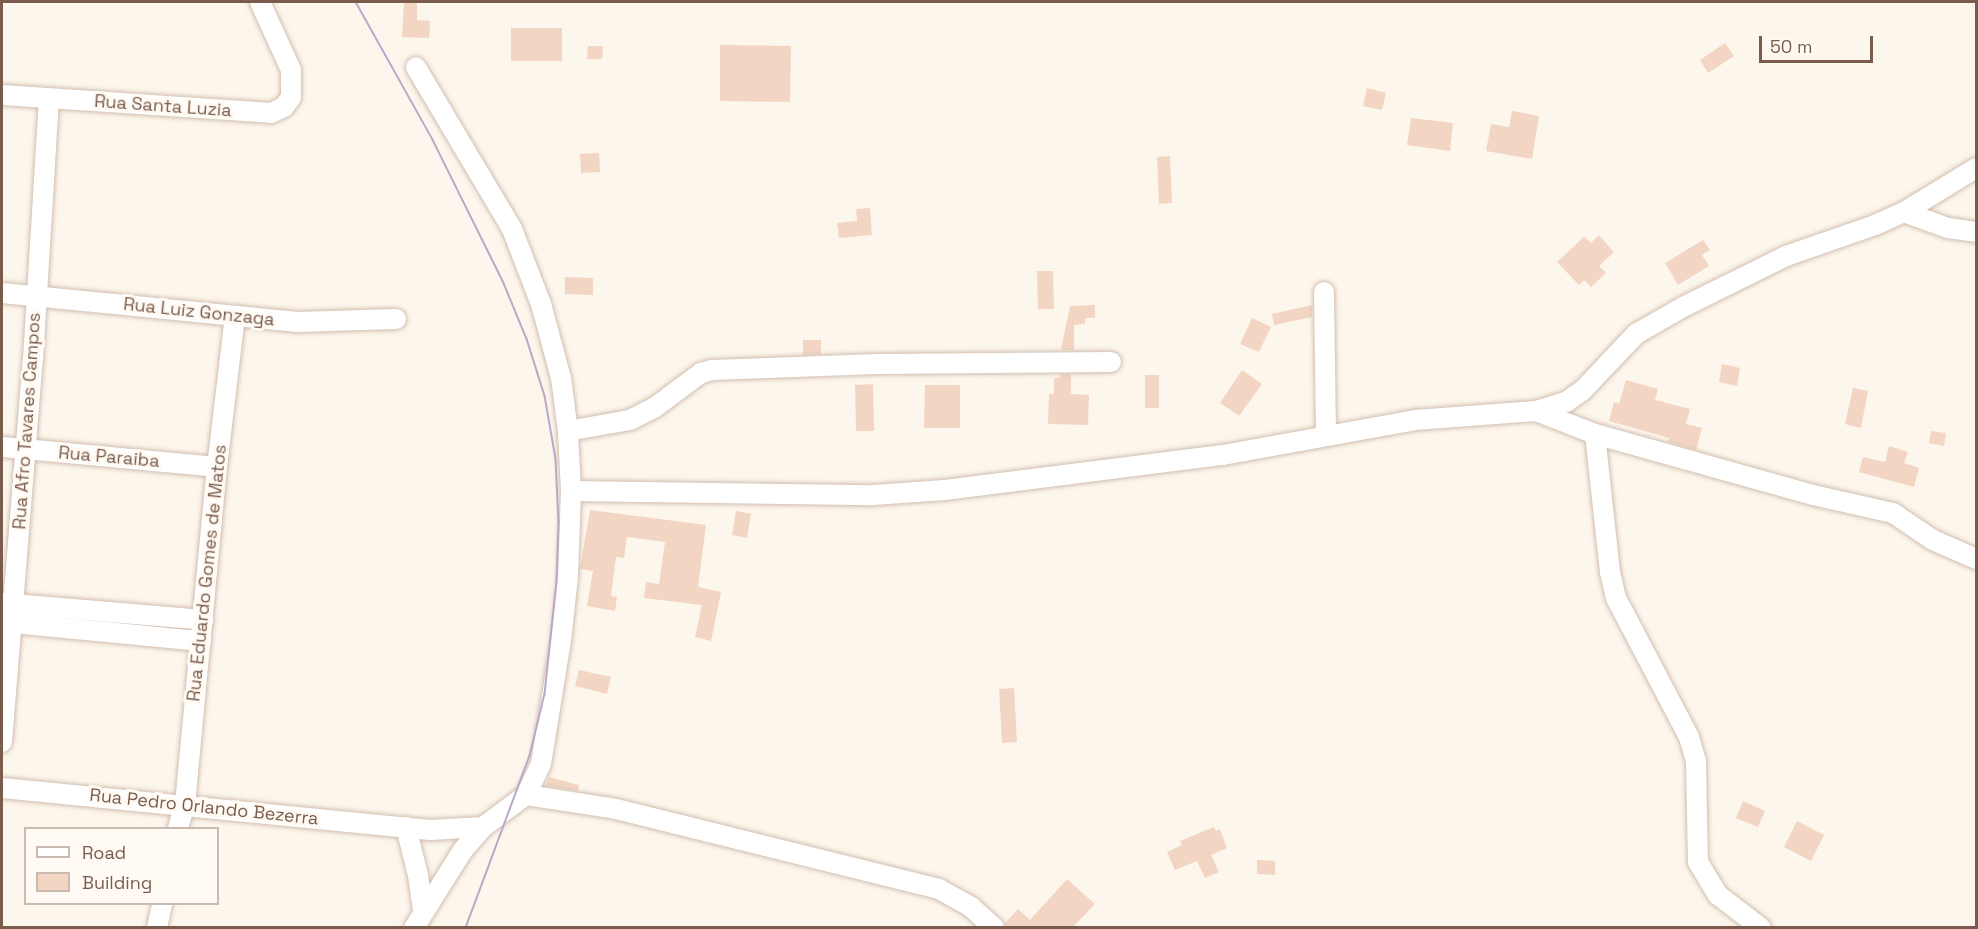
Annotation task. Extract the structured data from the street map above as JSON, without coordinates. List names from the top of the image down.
{
  "streets": {
    "street": [
      "Rua Santa Luzia",
      "Rua Luiz Gonzaga",
      "Rua Afro Tavares Campos",
      "Rua Paraiba",
      "Rua Eduardo Gomes de Matos",
      "Rua Pedro Orlando Bezerra"
    ]
  },
  "crossings": [
    ["Rua Santa Luzia", "Rua Afro Tavares Campos"],
    ["Rua Luiz Gonzaga", "Rua Afro Tavares Campos"],
    ["Rua Luiz Gonzaga", "Rua Eduardo Gomes de Matos"],
    ["Rua Afro Tavares Campos", "Rua Paraiba"],
    ["Rua Paraiba", "Rua Eduardo Gomes de Matos"],
    ["Rua Eduardo Gomes de Matos", "Rua Pedro Orlando Bezerra"]
  ],
  "legend": ["Road", "Building"],
  "scale_bar": "50 m"
}
